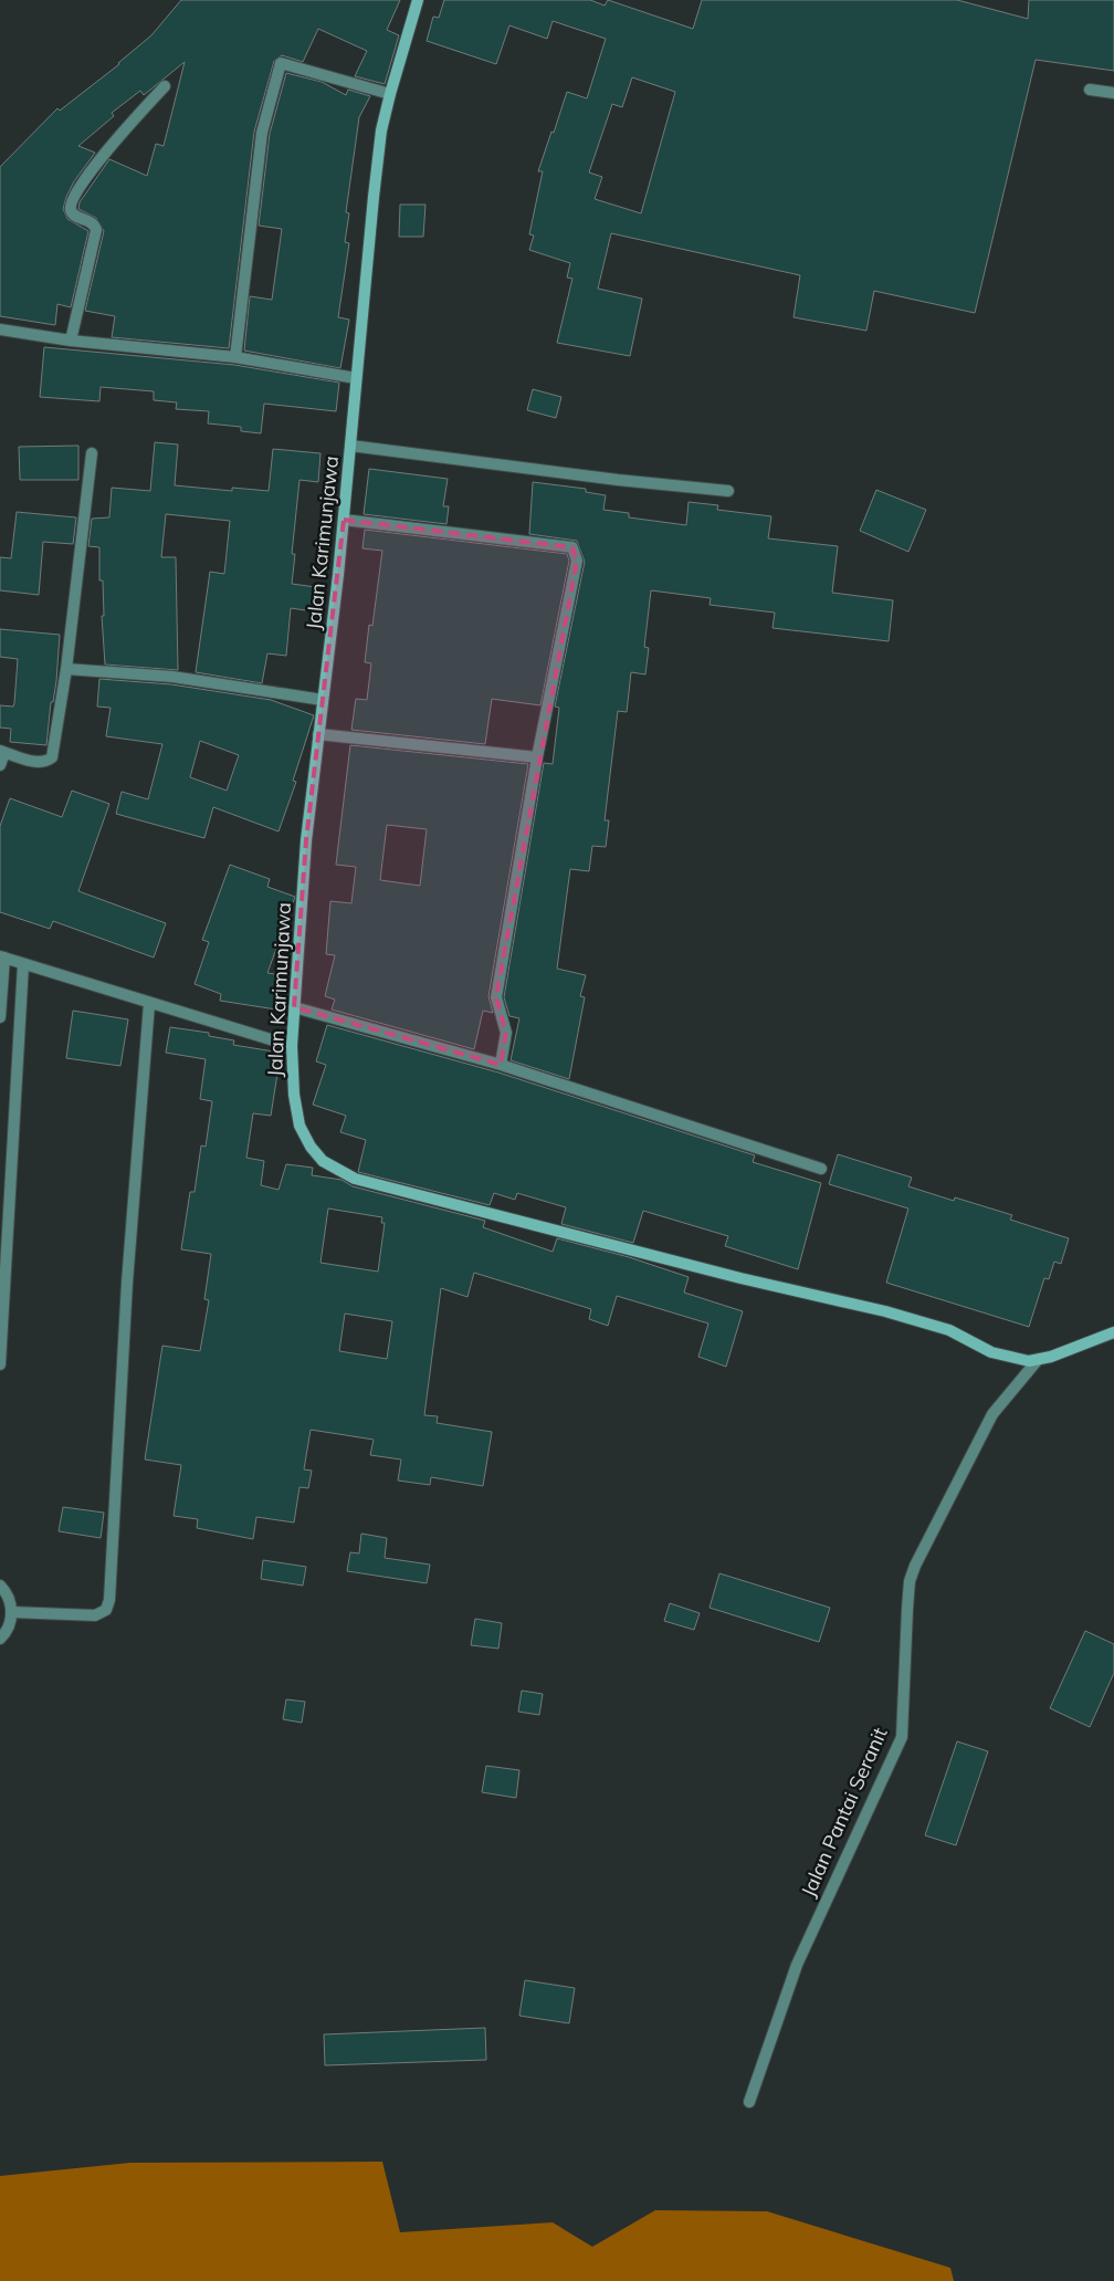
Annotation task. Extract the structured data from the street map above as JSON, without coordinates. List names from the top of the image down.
{
  "streets": {
    "street": ["Jalan Karimunjawa", "Jalan Pantai Seranit"]
  },
  "crossings": [
    ["Jalan Karimunjawa", "Jalan Pantai Seranit"]
  ]
}
